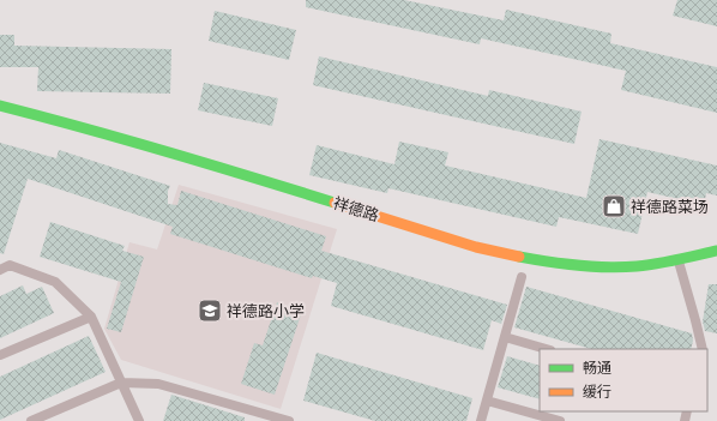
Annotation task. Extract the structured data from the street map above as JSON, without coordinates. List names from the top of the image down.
{
  "streets": {
    "street": ["祥德路"]
  },
  "places": {
    "shop": ["祥德路菜场"],
    "school or university": ["祥德路小学"]
  },
  "legend": ["畅通", "缓行"]
}
